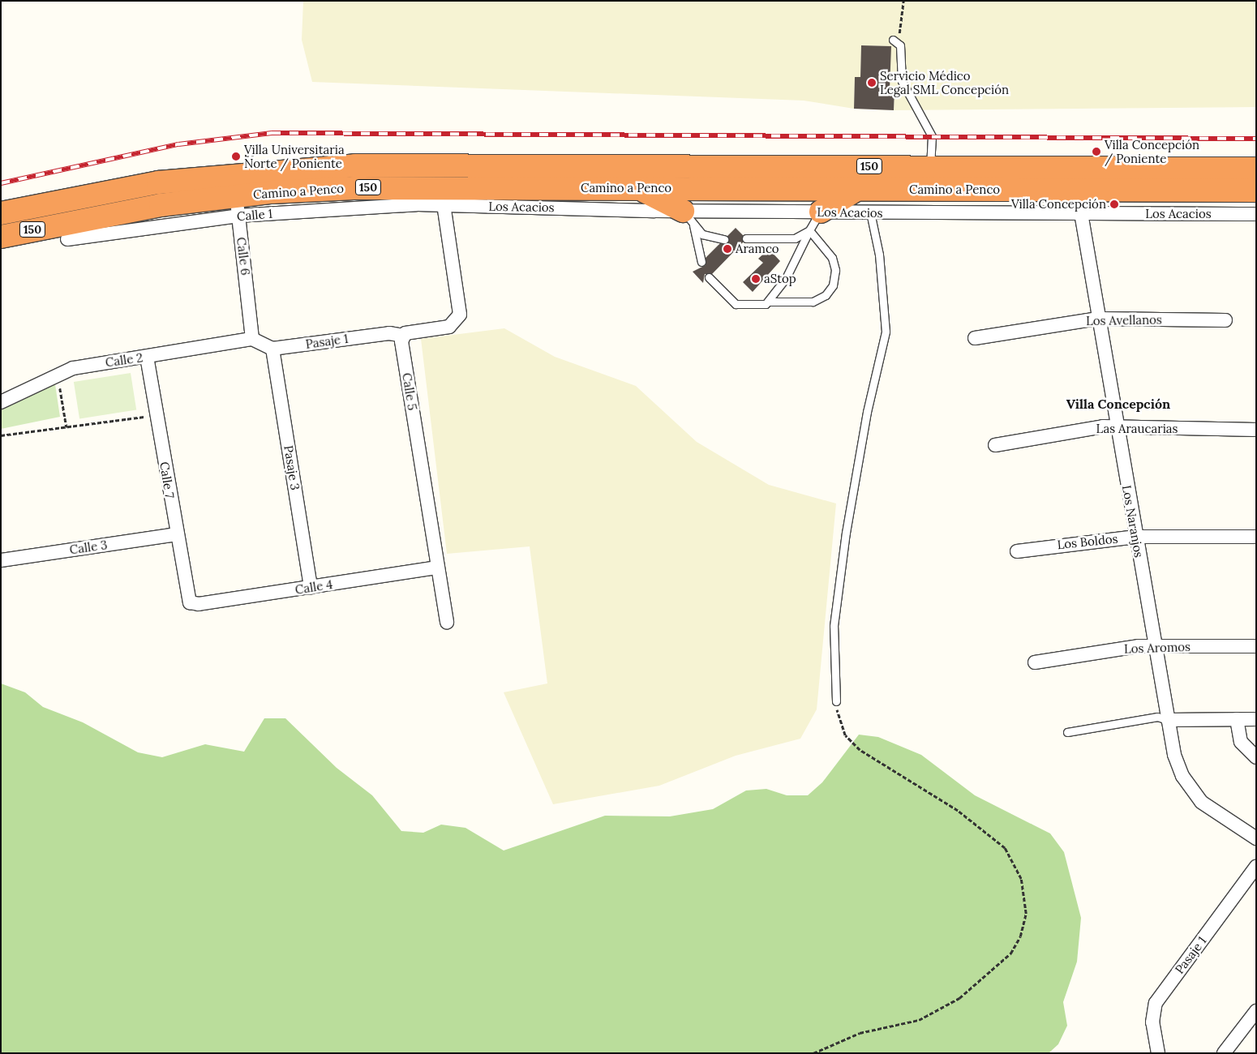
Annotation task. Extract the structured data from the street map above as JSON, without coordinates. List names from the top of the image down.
{
  "streets": {
    "highway": ["150", "Camino a Penco"],
    "street": [
      "Los Acacios",
      "Calle 1",
      "Calle 6",
      "Los Avellanos",
      "Pasaje 1",
      "Calle 2",
      "Calle 5",
      "Las Araucarias",
      "Pasaje 3",
      "Calle 7",
      "Los Naranjos",
      "Los Boldos",
      "Calle 3",
      "Calle 4",
      "Los Aromos"
    ]
  },
  "crossings": [
    ["Camino a Penco", "Calle 1"],
    ["Camino a Penco", "Calle 6"],
    ["Camino a Penco", "Los Naranjos"],
    ["Los Acacios", "Calle 1"],
    ["Los Acacios", "Los Naranjos"],
    ["Calle 1", "Calle 6"],
    ["Calle 6", "Calle 2"],
    ["Los Avellanos", "Los Naranjos"],
    ["Pasaje 1", "Calle 5"],
    ["Pasaje 1", "Pasaje 3"],
    ["Calle 2", "Calle 7"],
    ["Calle 5", "Calle 4"],
    ["Las Araucarias", "Los Naranjos"],
    ["Pasaje 3", "Calle 4"],
    ["Calle 7", "Calle 3"],
    ["Calle 7", "Calle 4"],
    ["Los Naranjos", "Los Boldos"],
    ["Los Naranjos", "Los Aromos"]
  ],
  "districts": ["Villa Concepción"],
  "places": [
    "Servicio Médico Legal SML Concepción",
    "Villa Concepción / Poniente",
    "Villa Universitaria Norte / Poniente",
    "Villa Concepción",
    "Aramco",
    "aStop"
  ]
}
